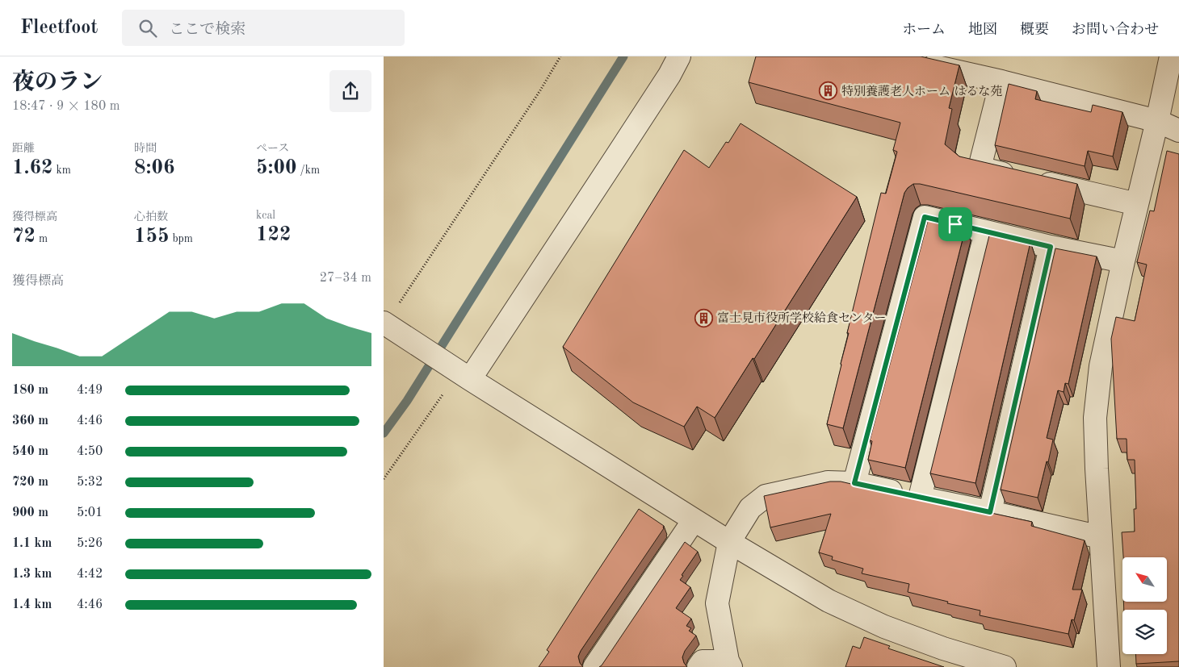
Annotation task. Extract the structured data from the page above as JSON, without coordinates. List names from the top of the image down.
{
  "places": {
    "building": ["特別養護老人ホーム はるな苑", "富士見市役所学校給食センター"]
  },
  "north": "top left",
  "page": {
    "header": "Fleetfoot",
    "search": "ここで検索",
    "nav": [
      "ホーム",
      "地図",
      "概要",
      "お問い合わせ"
    ],
    "heading": ["夜のラン", "18:47 · 9 × 180 m"],
    "stats": [
      ["距離", "1.62 km"],
      ["時間", "8:06"],
      ["ペース", "5:00 /km"],
      ["獲得標高", "72 m"],
      ["心拍数", "155 bpm"],
      ["kcal", "122"]
    ],
    "chart": ["獲得標高", "27–34 m"],
    "list": [
      {
        "name": "180 m",
        "note": "4:49"
      },
      {
        "name": "360 m",
        "note": "4:46"
      },
      {
        "name": "540 m",
        "note": "4:50"
      },
      {
        "name": "720 m",
        "note": "5:32"
      },
      {
        "name": "900 m",
        "note": "5:01"
      },
      {
        "name": "1.1 km",
        "note": "5:26"
      },
      {
        "name": "1.3 km",
        "note": "4:42"
      },
      {
        "name": "1.4 km",
        "note": "4:46"
      }
    ]
  }
}
